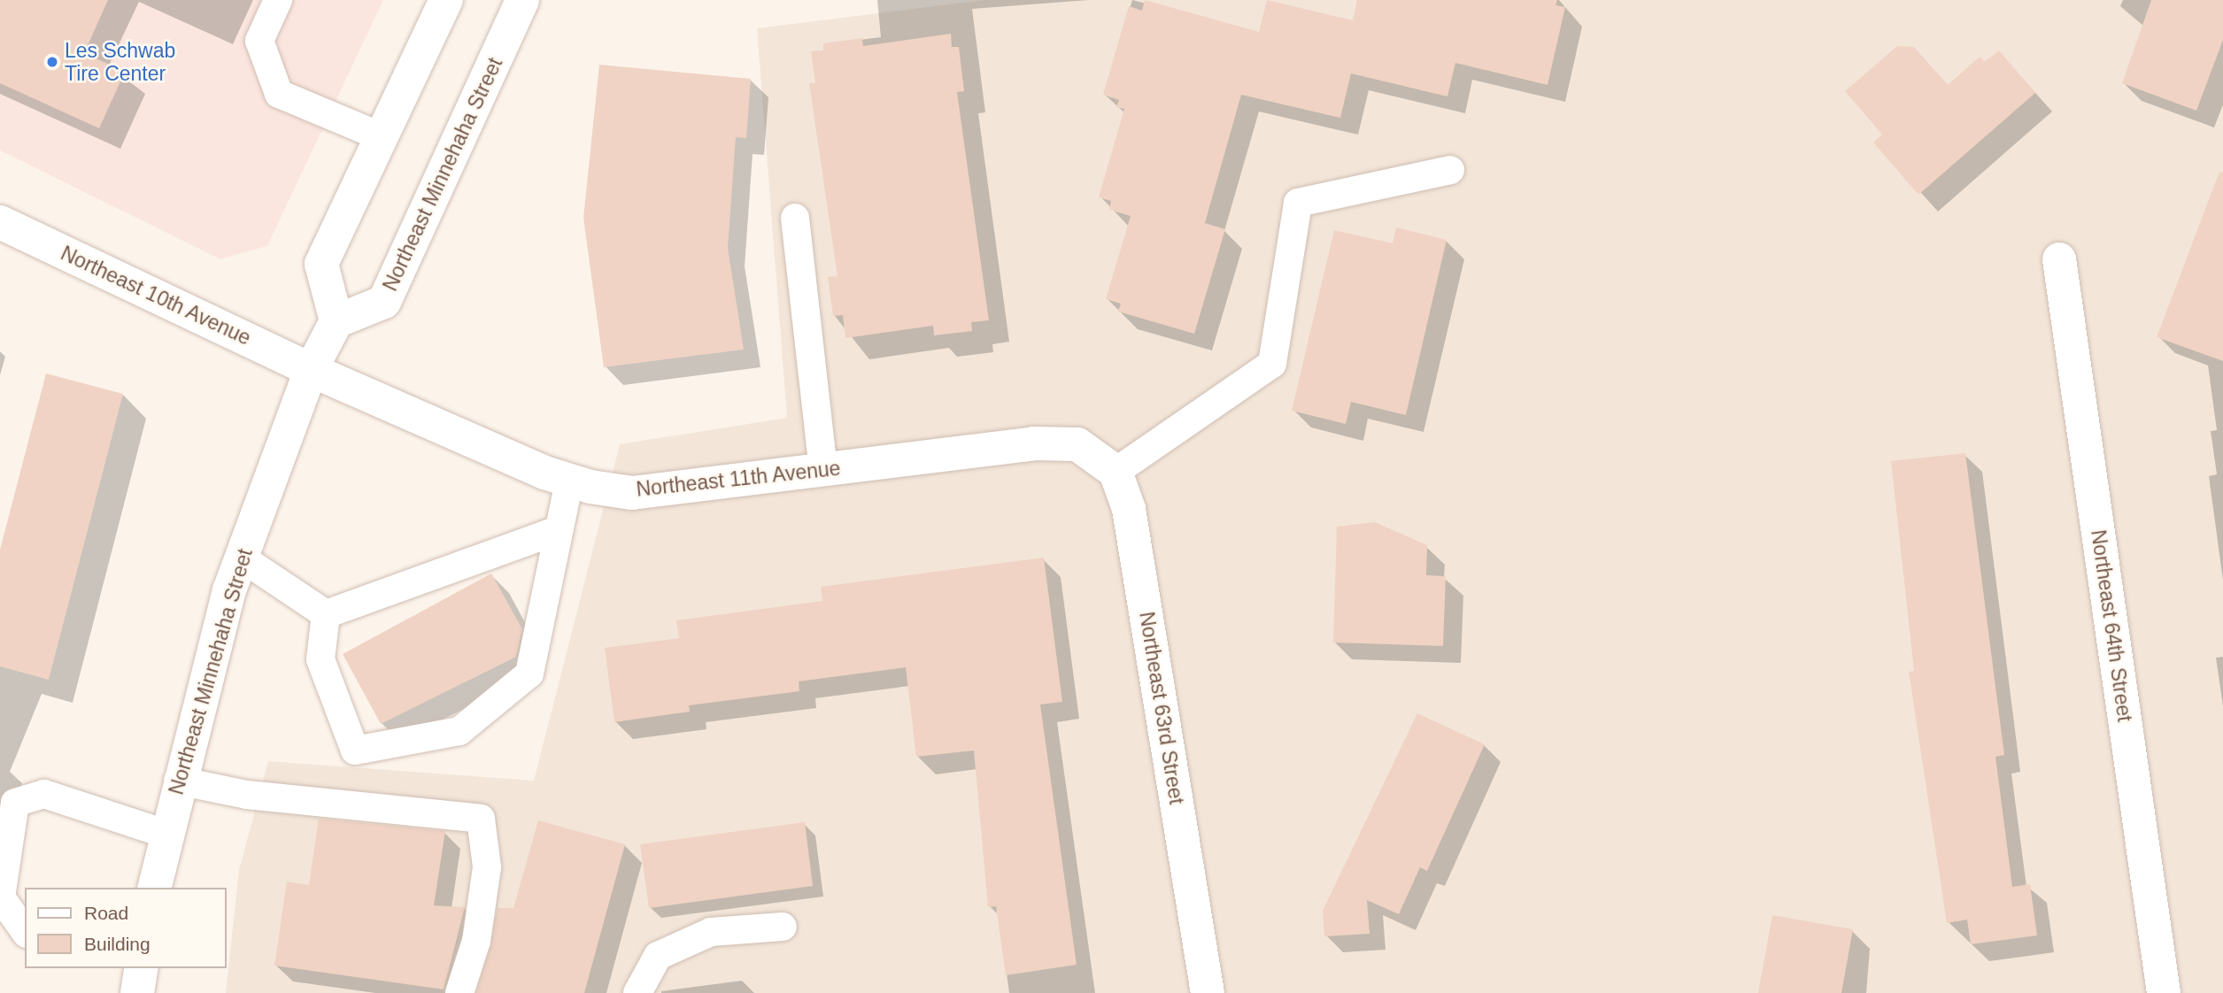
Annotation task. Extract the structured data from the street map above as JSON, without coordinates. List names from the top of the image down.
{
  "streets": {
    "street": [
      "Northeast Minnehaha Street",
      "Northeast 10th Avenue",
      "Northeast 11th Avenue",
      "Northeast 64th Street",
      "Northeast 63rd Street"
    ]
  },
  "crossings": [
    ["Northeast Minnehaha Street", "Northeast 10th Avenue"],
    ["Northeast Minnehaha Street", "Northeast 11th Avenue"],
    ["Northeast 10th Avenue", "Northeast 11th Avenue"],
    ["Northeast 11th Avenue", "Northeast 63rd Street"]
  ],
  "places": ["Les Schwab Tire Center"],
  "legend": ["Road", "Building"]
}
